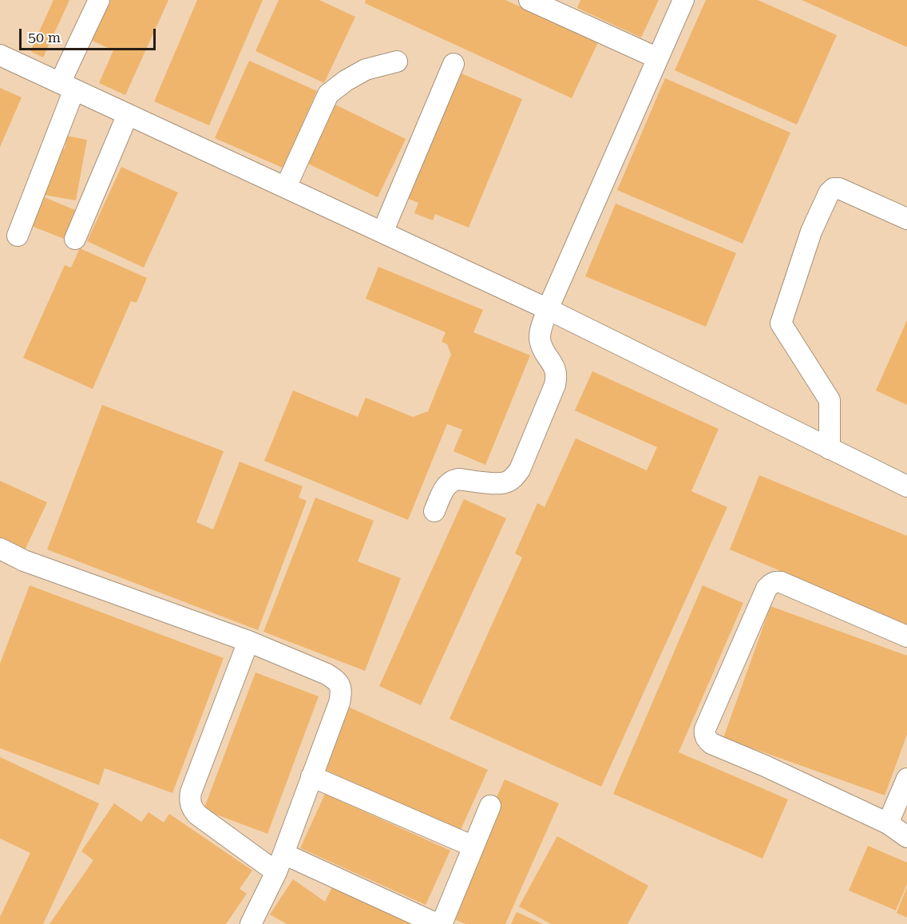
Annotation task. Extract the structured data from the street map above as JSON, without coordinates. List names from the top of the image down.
{
  "scale_bar": "50 m"
}
